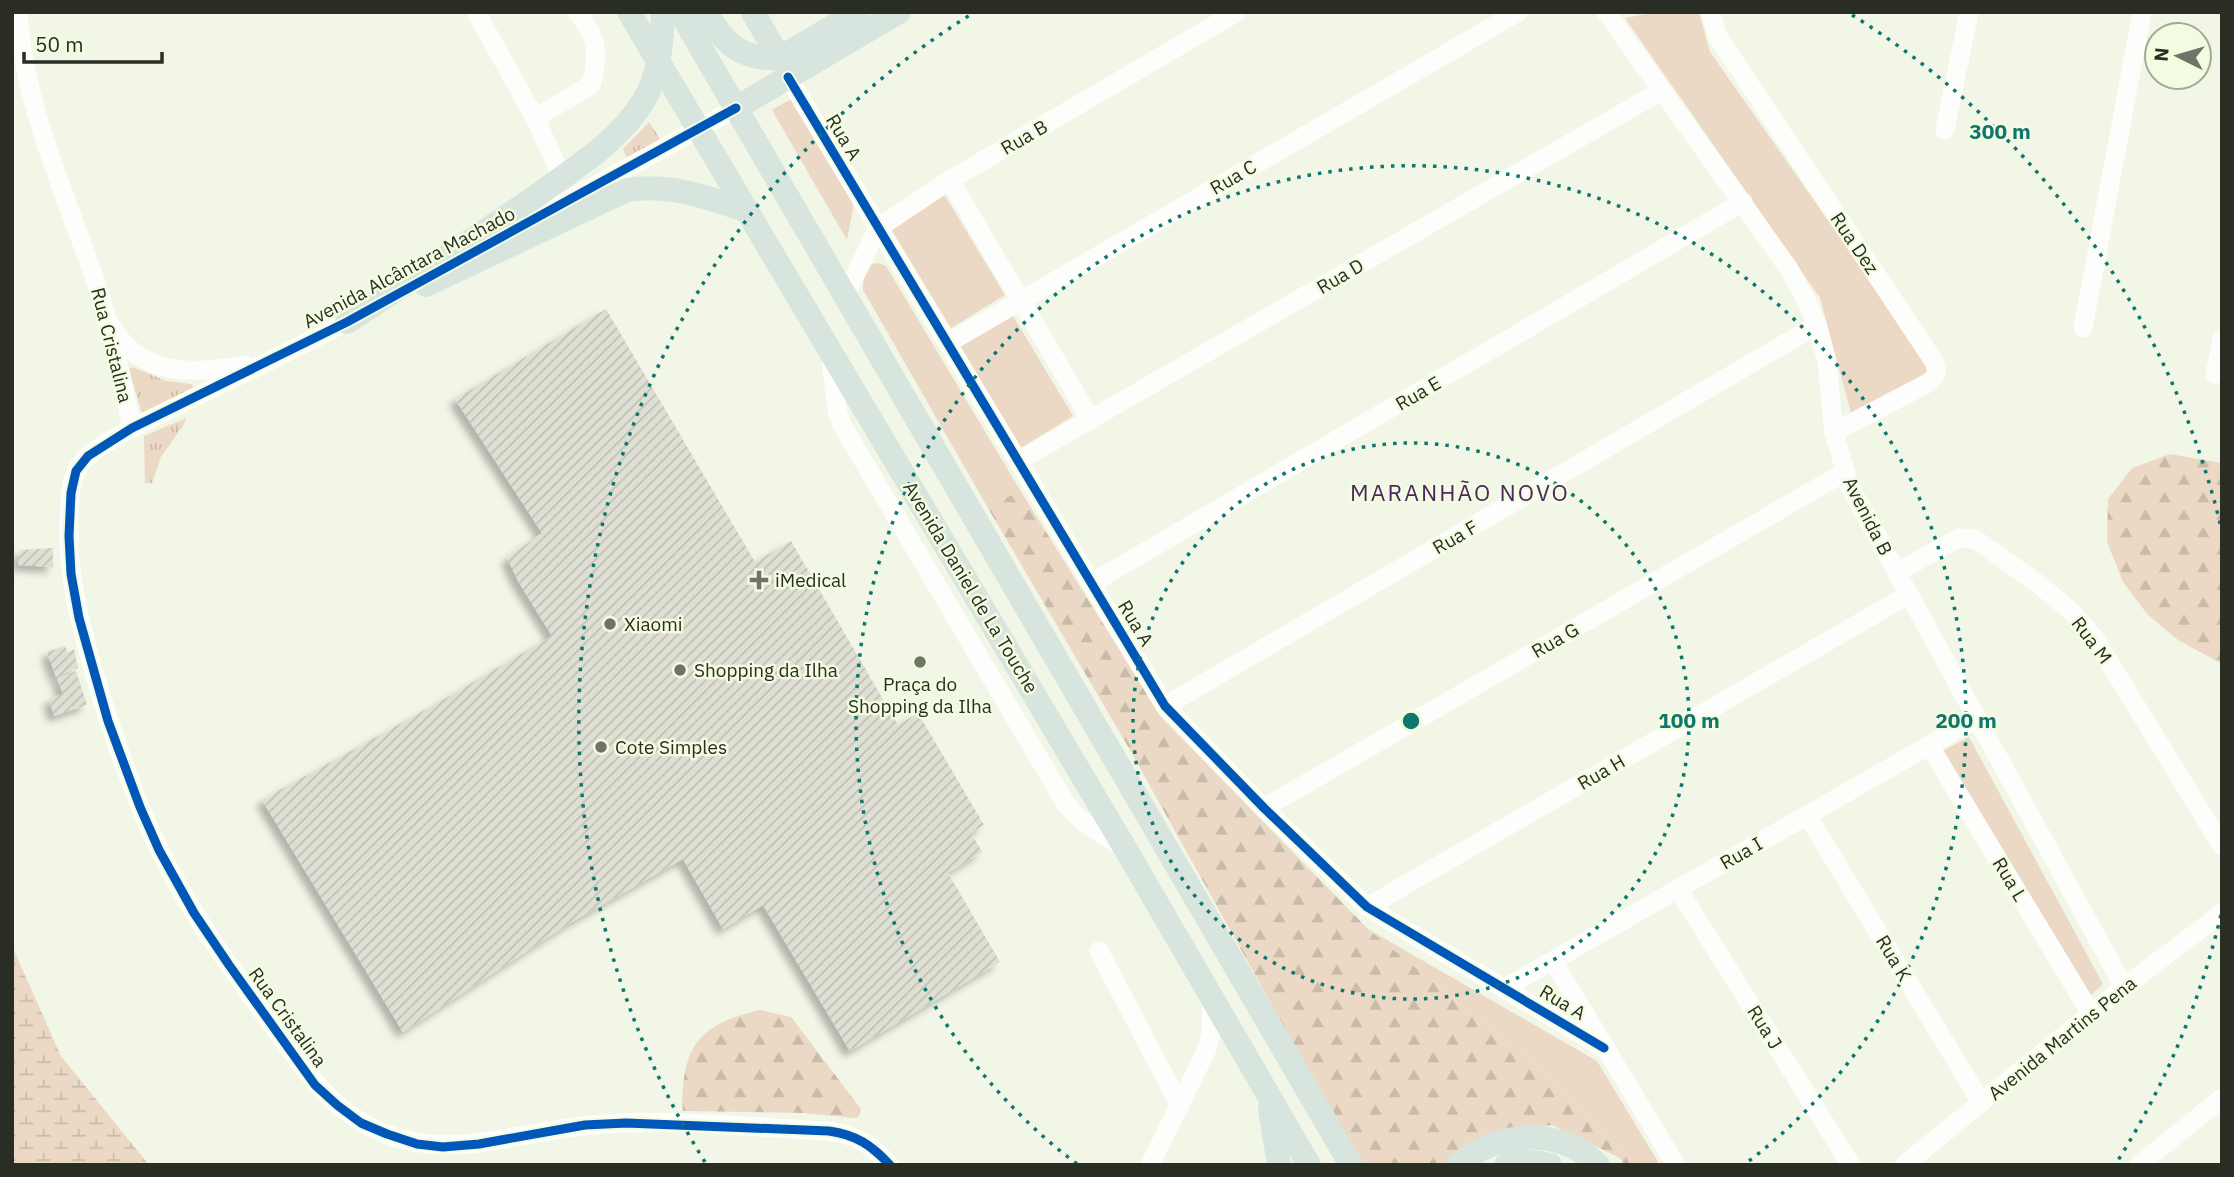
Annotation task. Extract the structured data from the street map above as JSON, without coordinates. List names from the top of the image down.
{
  "streets": {
    "main road": ["Rua A", "Avenida Daniel de La Touche"],
    "street": [
      "Rua B",
      "Rua C",
      "Rua Dez",
      "Avenida Alcântara Machado",
      "Rua D",
      "Rua Cristalina",
      "Rua E",
      "Avenida B",
      "Rua F",
      "Rua G",
      "Rua M",
      "Rua H",
      "Rua I",
      "Rua L",
      "Rua K",
      "Rua J",
      "Avenida Martins Pena"
    ]
  },
  "crossings": [
    ["Rua A", "Rua B"],
    ["Rua A", "Rua C"],
    ["Rua A", "Rua D"],
    ["Rua A", "Rua E"],
    ["Rua A", "Rua F"],
    ["Rua A", "Rua G"],
    ["Rua A", "Rua H"],
    ["Rua A", "Rua I"],
    ["Rua Dez", "Avenida B"],
    ["Avenida Alcântara Machado", "Rua Cristalina"],
    ["Avenida Alcântara Machado", "Avenida Daniel de La Touche"],
    ["Rua D", "Avenida B"],
    ["Rua E", "Avenida B"],
    ["Avenida B", "Rua F"],
    ["Avenida B", "Rua G"],
    ["Avenida B", "Rua M"],
    ["Avenida B", "Rua H"],
    ["Avenida B", "Rua I"],
    ["Avenida B", "Avenida Martins Pena"],
    ["Rua I", "Rua L"],
    ["Rua I", "Rua K"],
    ["Rua I", "Rua J"],
    ["Rua L", "Avenida Martins Pena"],
    ["Rua K", "Avenida Martins Pena"]
  ],
  "districts": ["MARANHÃO NOVO"],
  "places": {
    "health": ["iMedical"],
    "other": [
      "Xiaomi",
      "Praça do Shopping da Ilha",
      "Shopping da Ilha",
      "Cote Simples"
    ]
  },
  "scale_bar": "50 m",
  "north": "left",
  "rings": ["300 m", "100 m", "200 m"]
}
